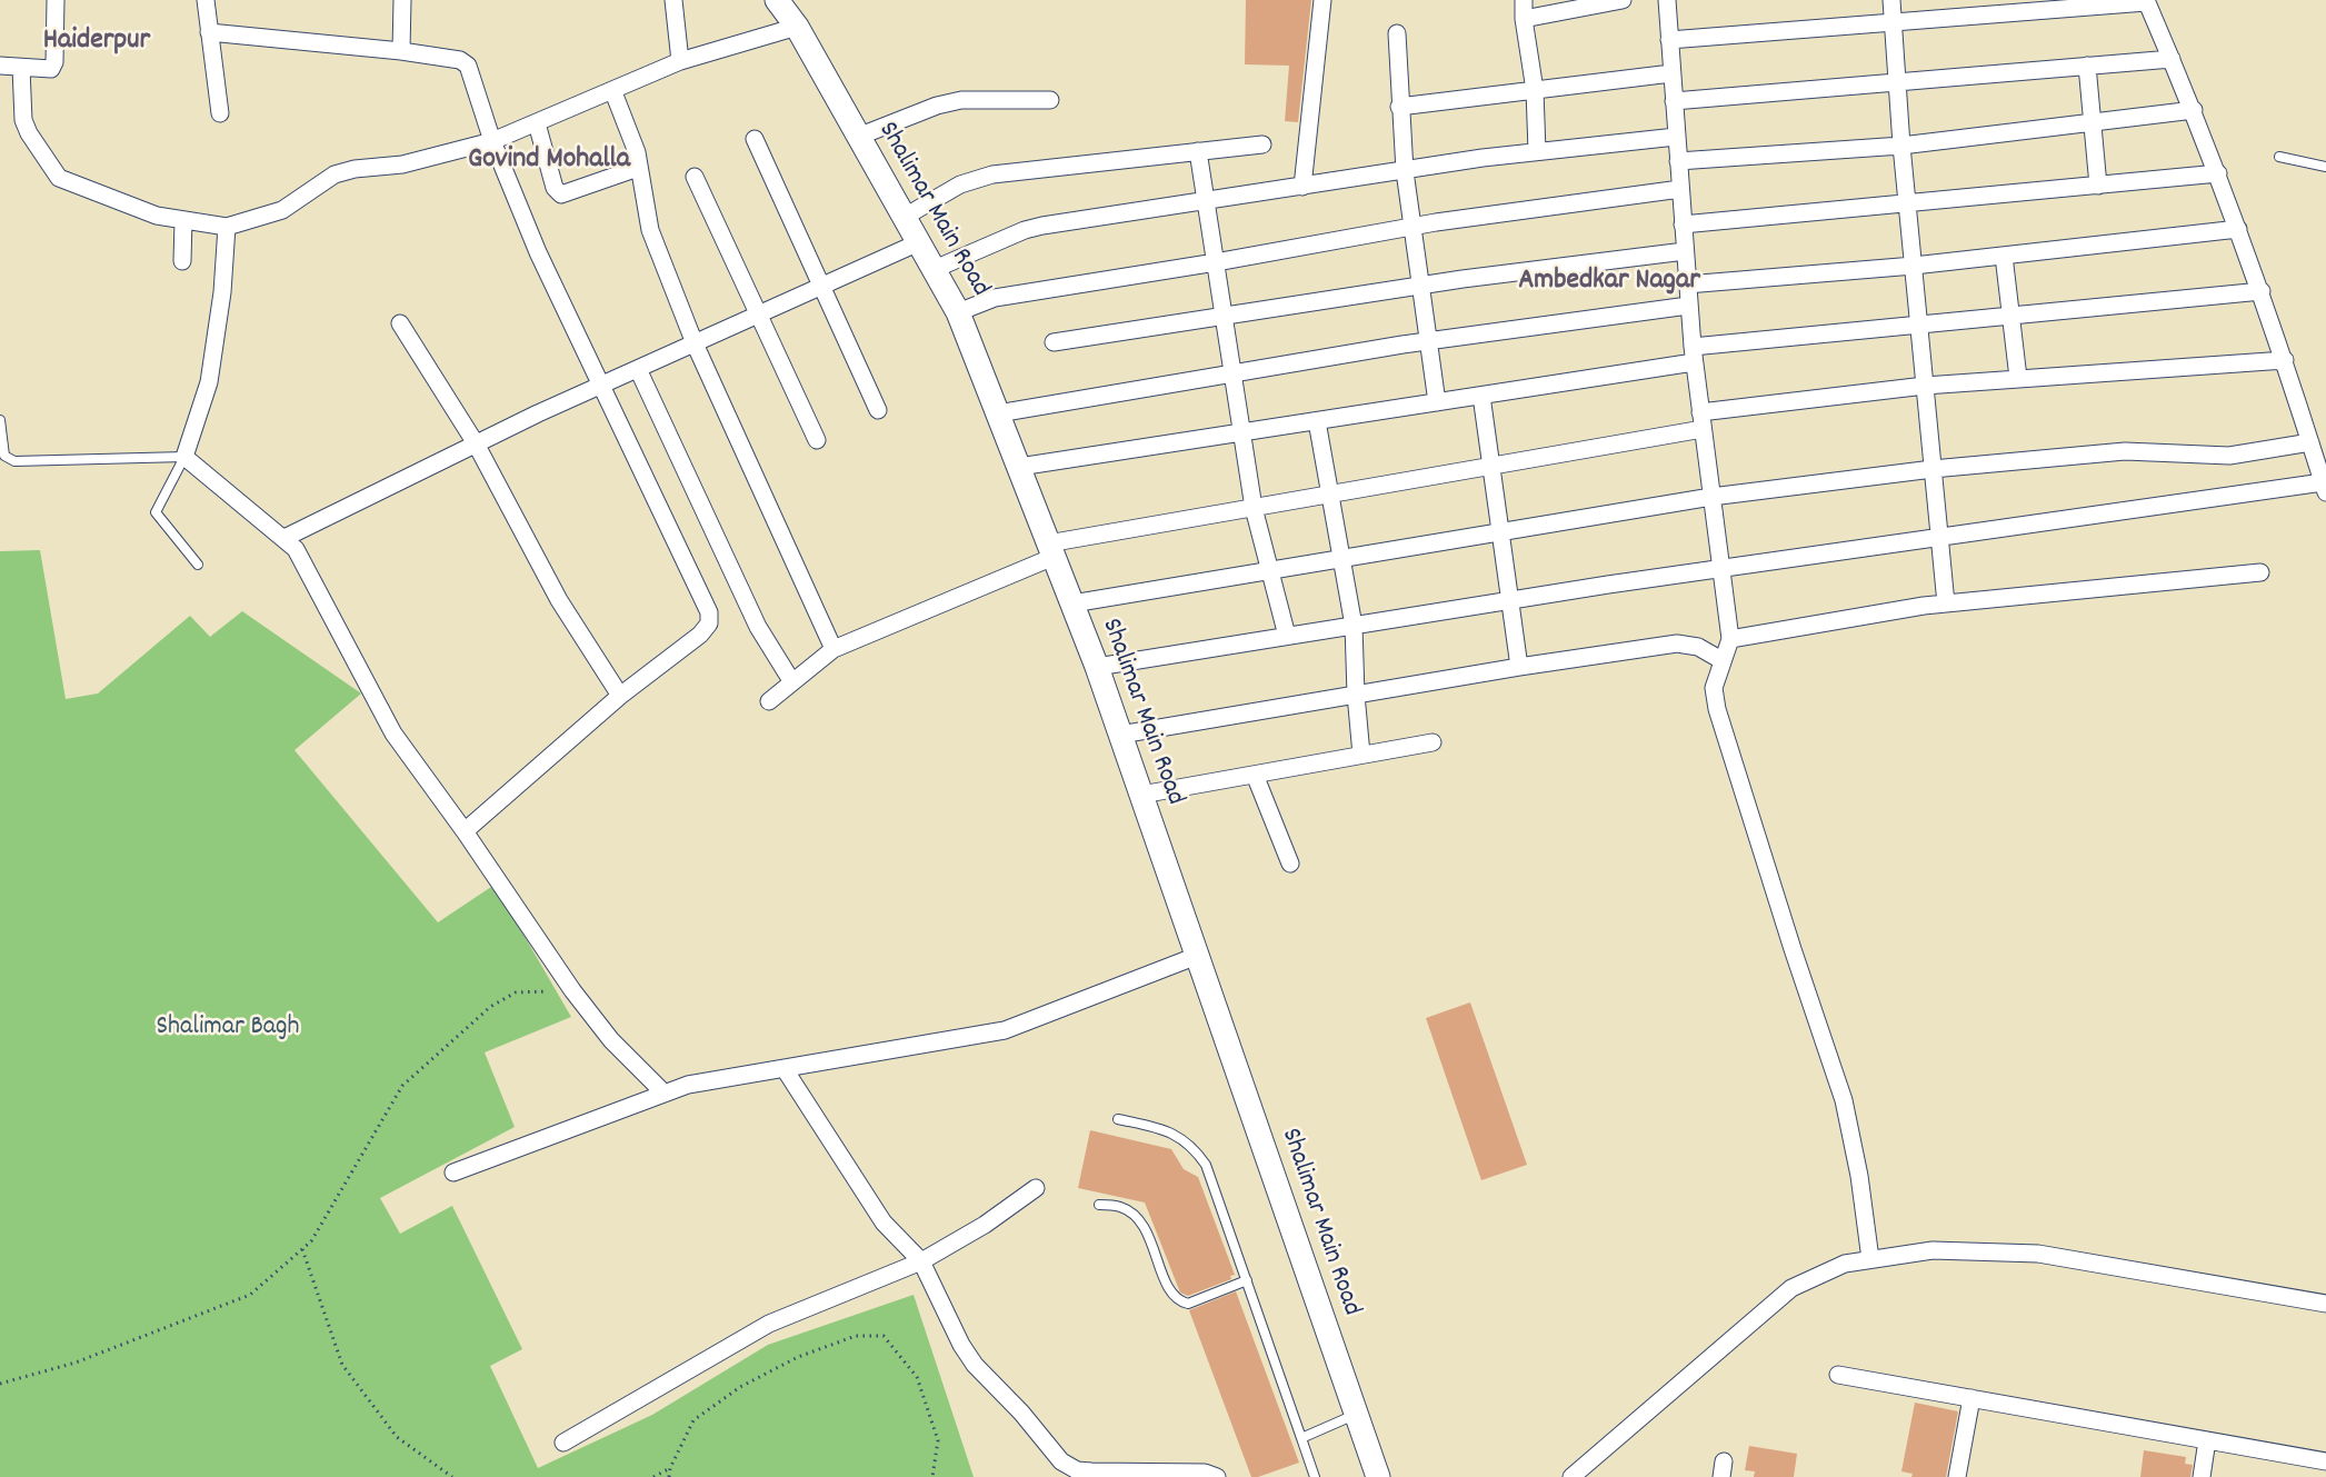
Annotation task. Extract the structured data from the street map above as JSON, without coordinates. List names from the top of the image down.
{
  "streets": {
    "street": ["Shalimar Main Road"]
  },
  "districts": ["Haiderpur", "Govind Mohalla", "Ambedkar Nagar"],
  "parks": ["Shalimar Bagh"]
}
